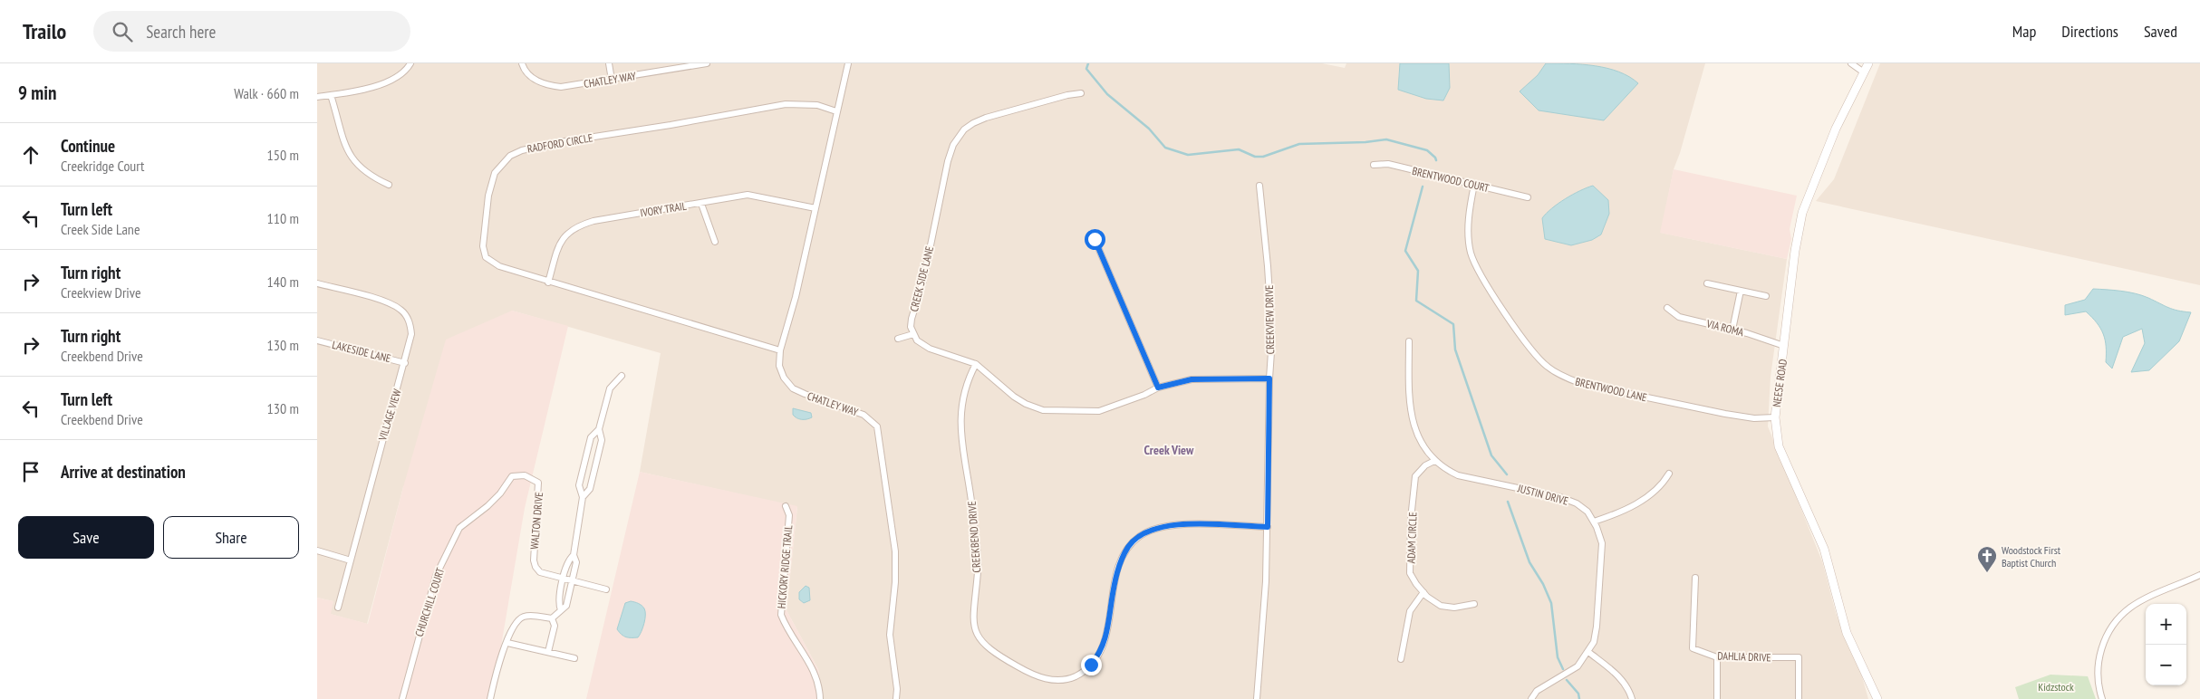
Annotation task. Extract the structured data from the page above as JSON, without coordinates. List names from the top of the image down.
{
  "streets": {
    "street": [
      "CHATLEY WAY",
      "RADFORD CIRCLE",
      "BRENTWOOD COURT",
      "IVORY TRAIL",
      "CREEK SIDE LANE",
      "CREEKVIEW DRIVE",
      "VIA ROMA",
      "LAKESIDE LANE",
      "NEESE ROAD",
      "BRENTWOOD LANE",
      "VILLAGE VIEW",
      "JUSTIN DRIVE",
      "WALTON DRIVE",
      "CREEKBEND DRIVE",
      "ADAM CIRCLE",
      "HICKORY RIDGE TRAIL",
      "CHURCHILL COURT",
      "DAHLIA DRIVE"
    ]
  },
  "crossings": [
    ["CHATLEY WAY", "RADFORD CIRCLE"],
    ["CHATLEY WAY", "IVORY TRAIL"],
    ["RADFORD CIRCLE", "IVORY TRAIL"],
    ["BRENTWOOD COURT", "BRENTWOOD LANE"],
    ["CREEKVIEW DRIVE", "CREEKBEND DRIVE"],
    ["VIA ROMA", "NEESE ROAD"],
    ["LAKESIDE LANE", "VILLAGE VIEW"],
    ["NEESE ROAD", "BRENTWOOD LANE"],
    ["JUSTIN DRIVE", "ADAM CIRCLE"],
    ["WALTON DRIVE", "CHURCHILL COURT"]
  ],
  "districts": ["Creek View"],
  "parks": ["Kidzstock"],
  "places": {
    "church": ["Woodstock First Baptist Church"]
  },
  "page": {
    "header": "Trailo",
    "search": "Search here",
    "nav": ["Map", "Directions", "Saved"],
    "heading": ["9 min", "Walk · 660 m"],
    "list": [
      ["Continue", "Creekridge Court", "150 m"],
      ["Turn left", "Creek Side Lane", "110 m"],
      ["Turn right", "Creekview Drive", "140 m"],
      ["Turn right", "Creekbend Drive", "130 m"],
      ["Turn left", "Creekbend Drive", "130 m"],
      "Arrive at destination"
    ],
    "buttons": ["Save", "Share"],
    "map_buttons": ["+", "−"]
  }
}
